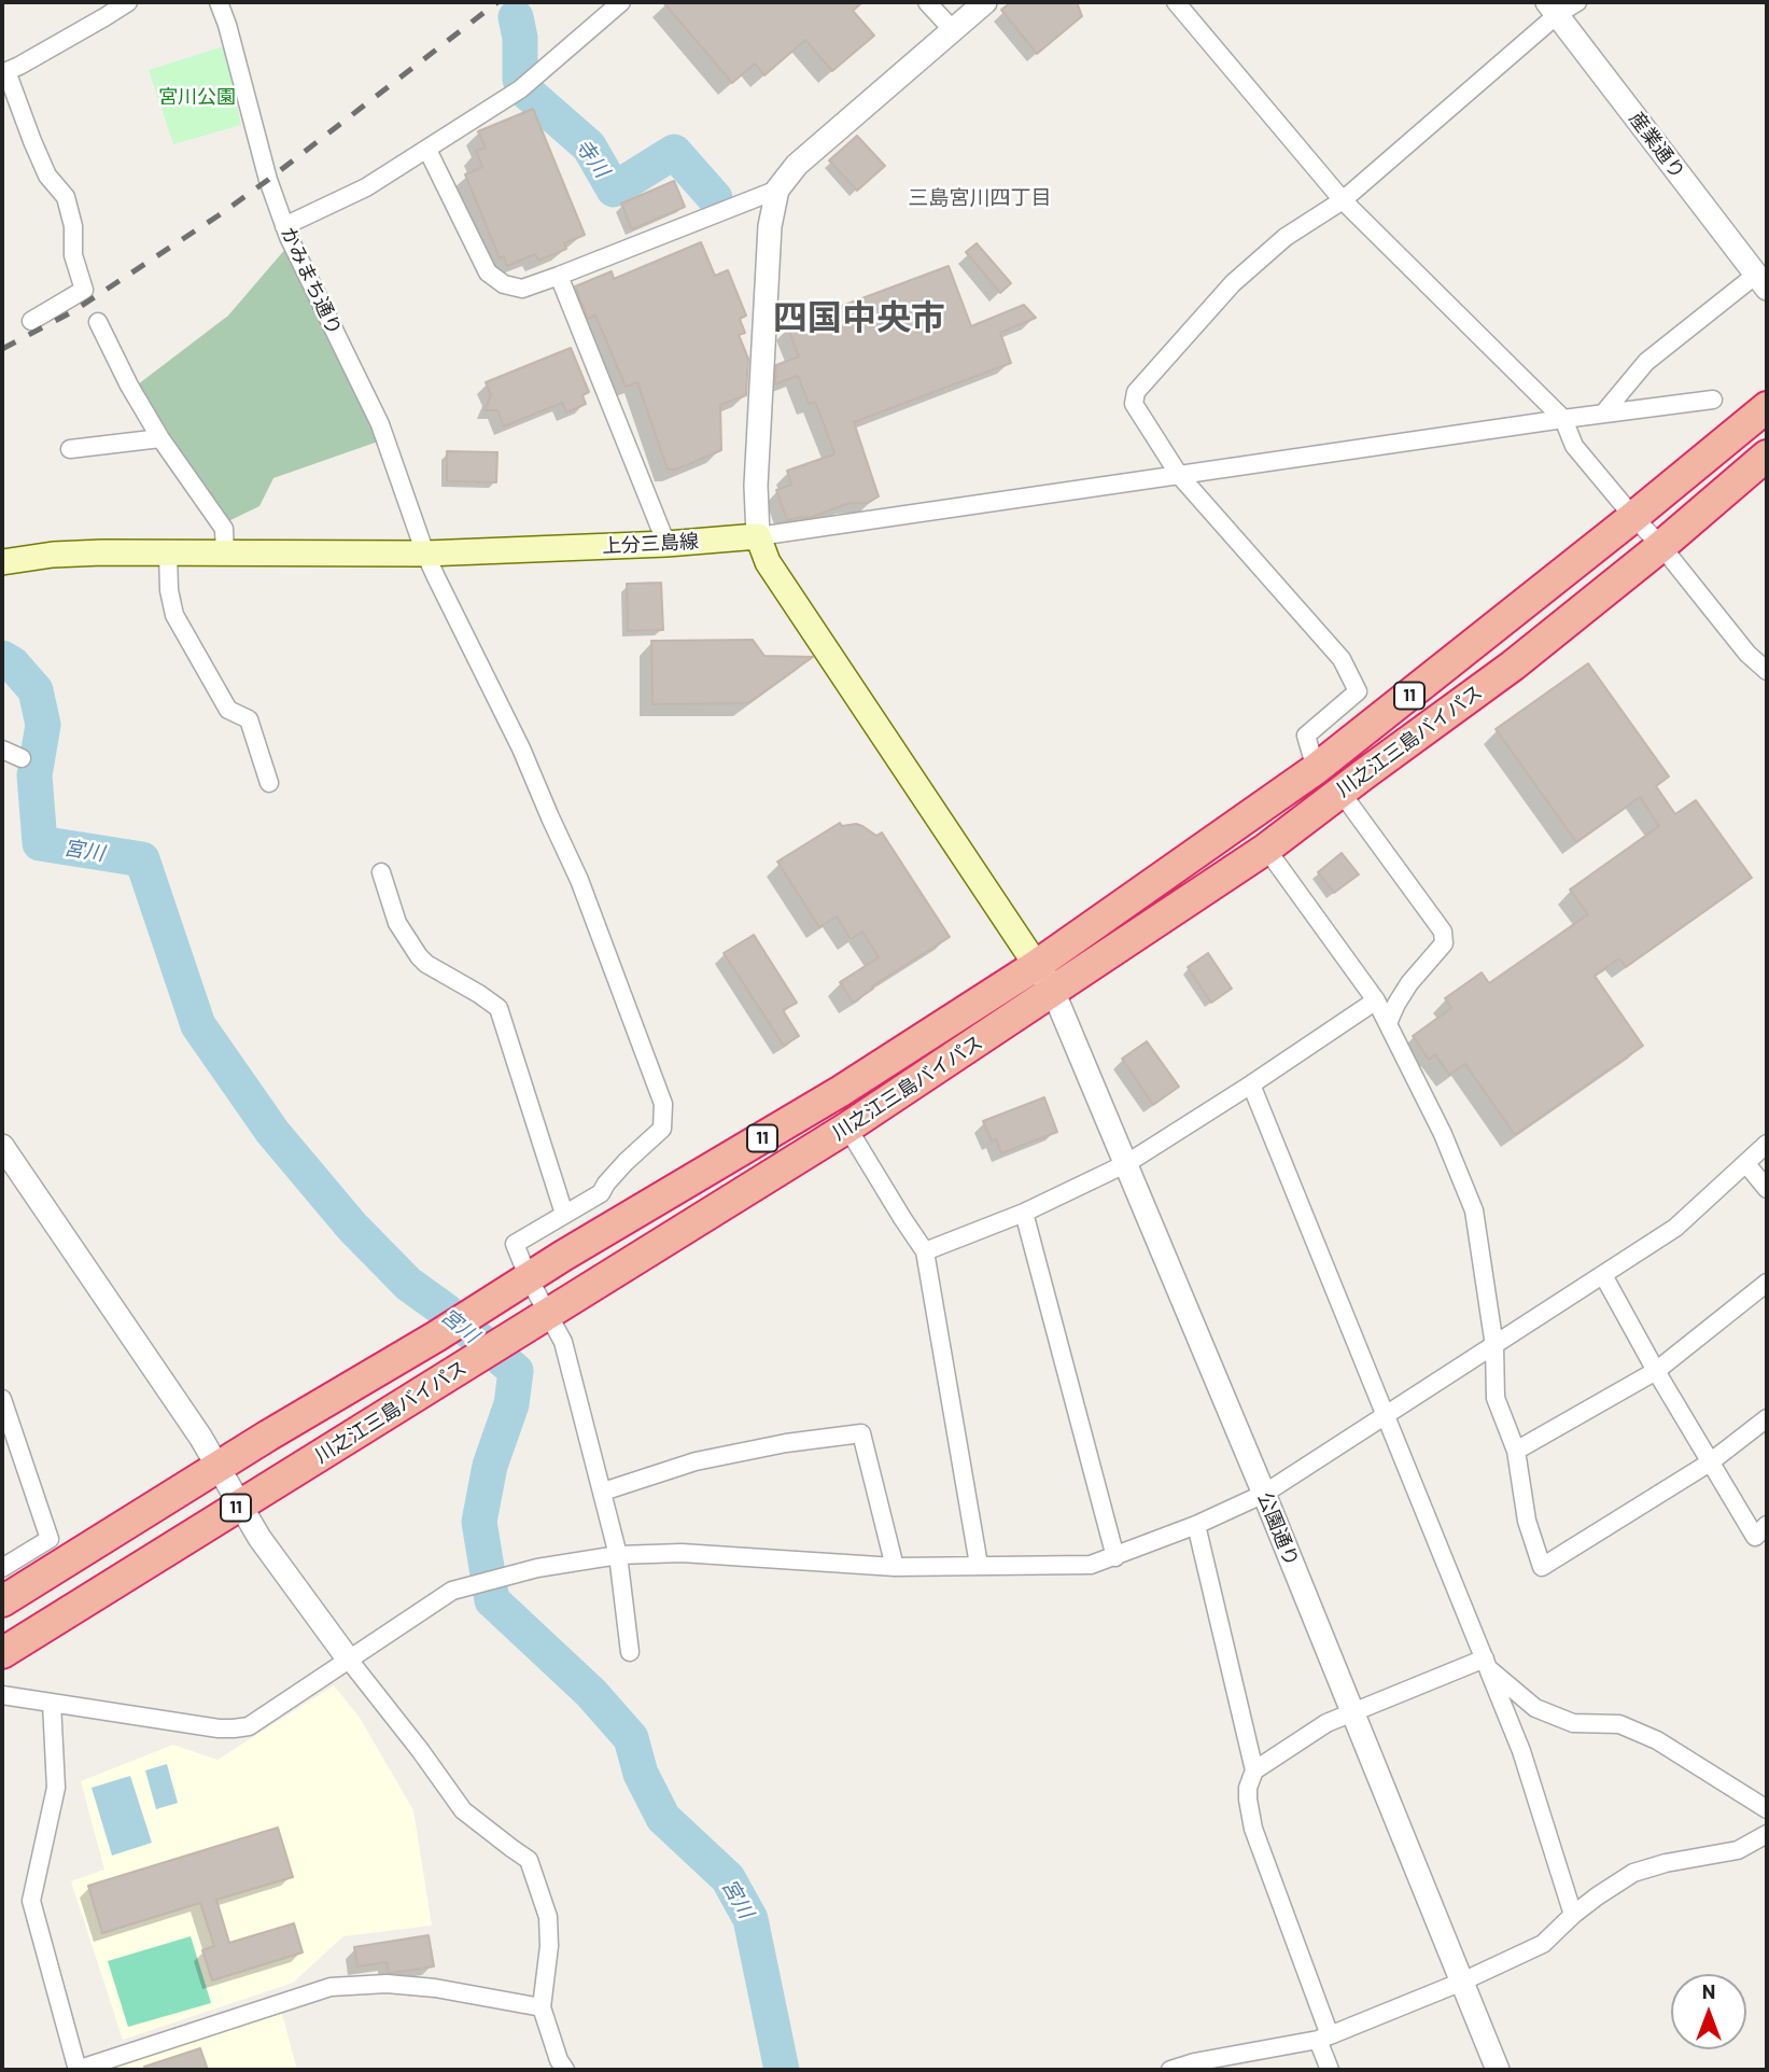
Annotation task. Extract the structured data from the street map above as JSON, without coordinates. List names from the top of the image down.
{
  "streets": {
    "highway": ["11", "川之江三島バイパス"],
    "main road": ["上分三島線"],
    "street": ["産業通り", "かみまち通り", "公園通り"]
  },
  "crossings": [
    ["かみまち通り", "上分三島線"],
    ["かみまち通り", "川之江三島バイパス"],
    ["川之江三島バイパス", "公園通り"]
  ],
  "districts": ["三島宮川四丁目", "四国中央市"],
  "water": ["寺川", "宮川"],
  "parks": ["宮川公園"],
  "north": "top"
}
